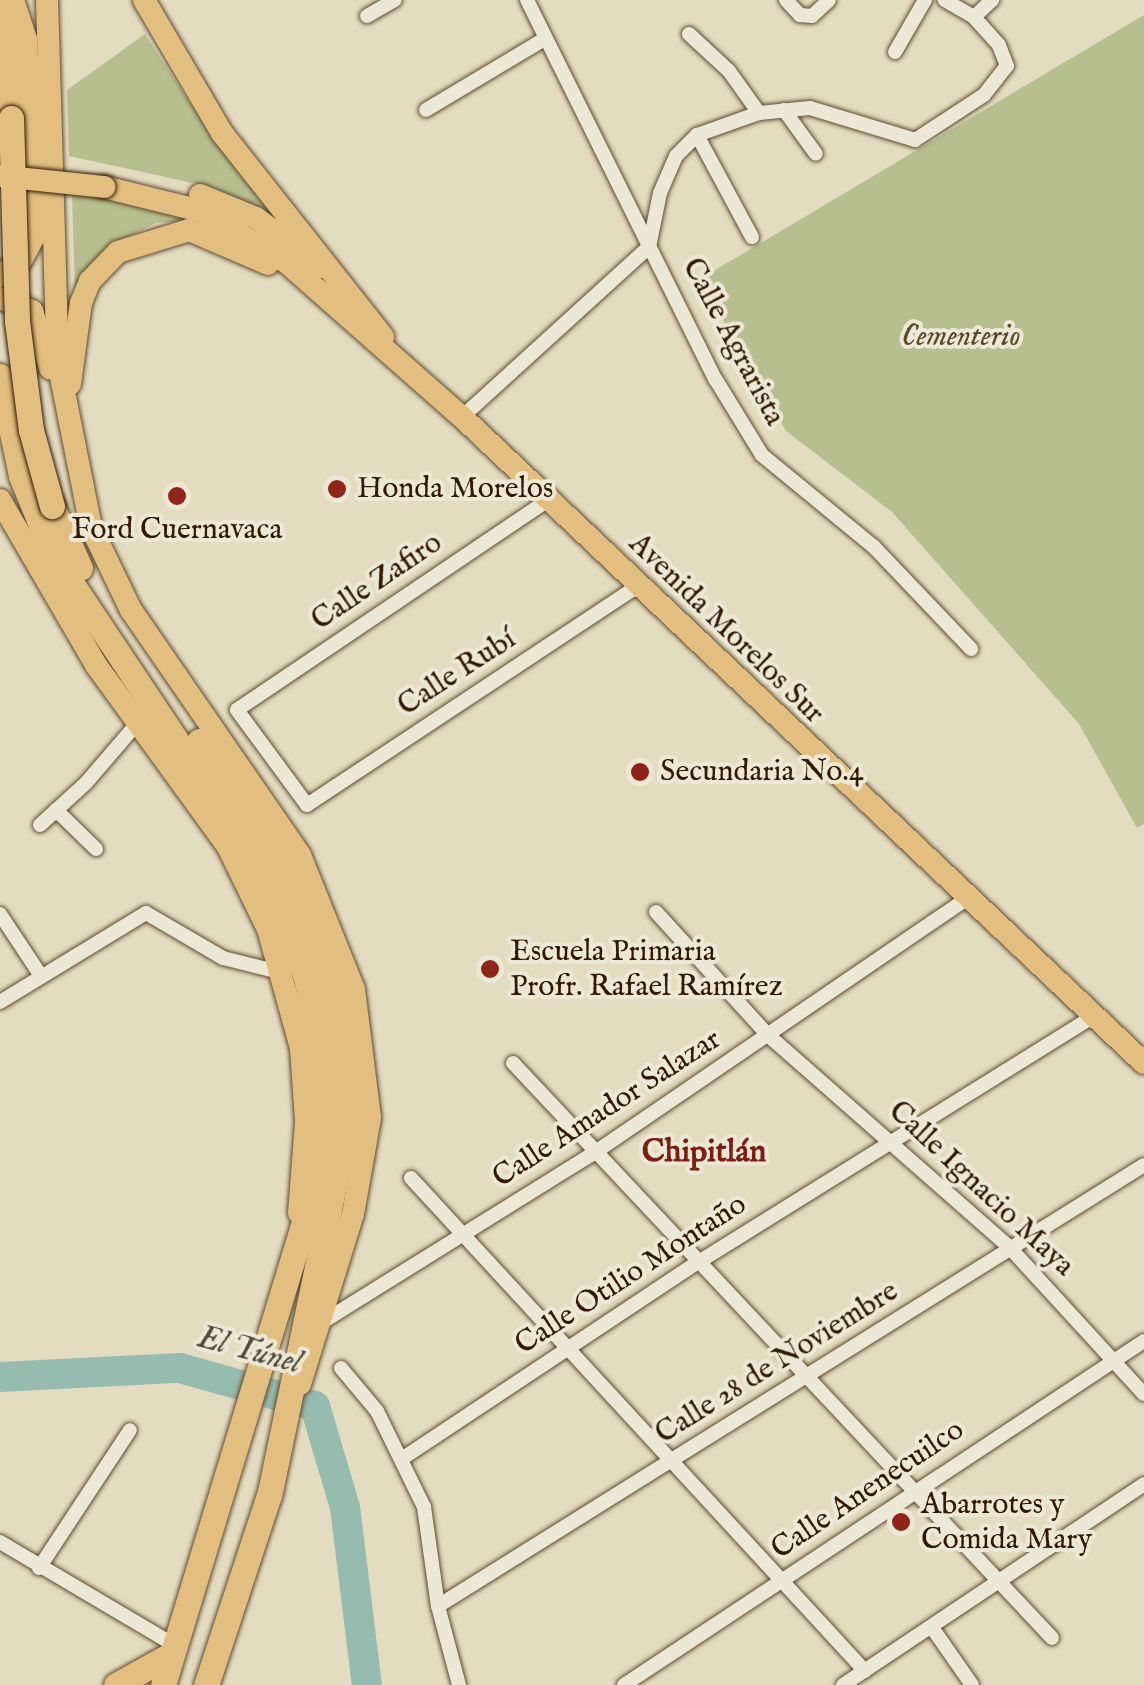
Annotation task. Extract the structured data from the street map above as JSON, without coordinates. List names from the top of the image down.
{
  "streets": {
    "main road": ["Avenida Morelos Sur"],
    "street": [
      "Calle Agrarista",
      "Calle Zafiro",
      "Calle Rubí",
      "Calle Amador Salazar",
      "Calle Ignacio Maya",
      "Calle Otilio Montaño",
      "Calle 28 de Noviembre",
      "Calle Anenecuilco"
    ]
  },
  "crossings": [
    ["Calle Zafiro", "Avenida Morelos Sur"],
    ["Calle Zafiro", "Calle Rubí"],
    ["Avenida Morelos Sur", "Calle Rubí"],
    ["Avenida Morelos Sur", "Calle Amador Salazar"],
    ["Avenida Morelos Sur", "Calle Otilio Montaño"],
    ["Calle Amador Salazar", "Calle Ignacio Maya"],
    ["Calle Ignacio Maya", "Calle Otilio Montaño"],
    ["Calle Ignacio Maya", "Calle 28 de Noviembre"],
    ["Calle Ignacio Maya", "Calle Anenecuilco"]
  ],
  "districts": ["Chipitlán"],
  "water": ["El Túnel"],
  "parks": ["Cementerio"],
  "places": [
    "Honda Morelos",
    "Ford Cuernavaca",
    "Secundaria No.4",
    "Escuela Primaria Profr. Rafael Ramírez",
    "Abarrotes y Comida Mary"
  ]
}
